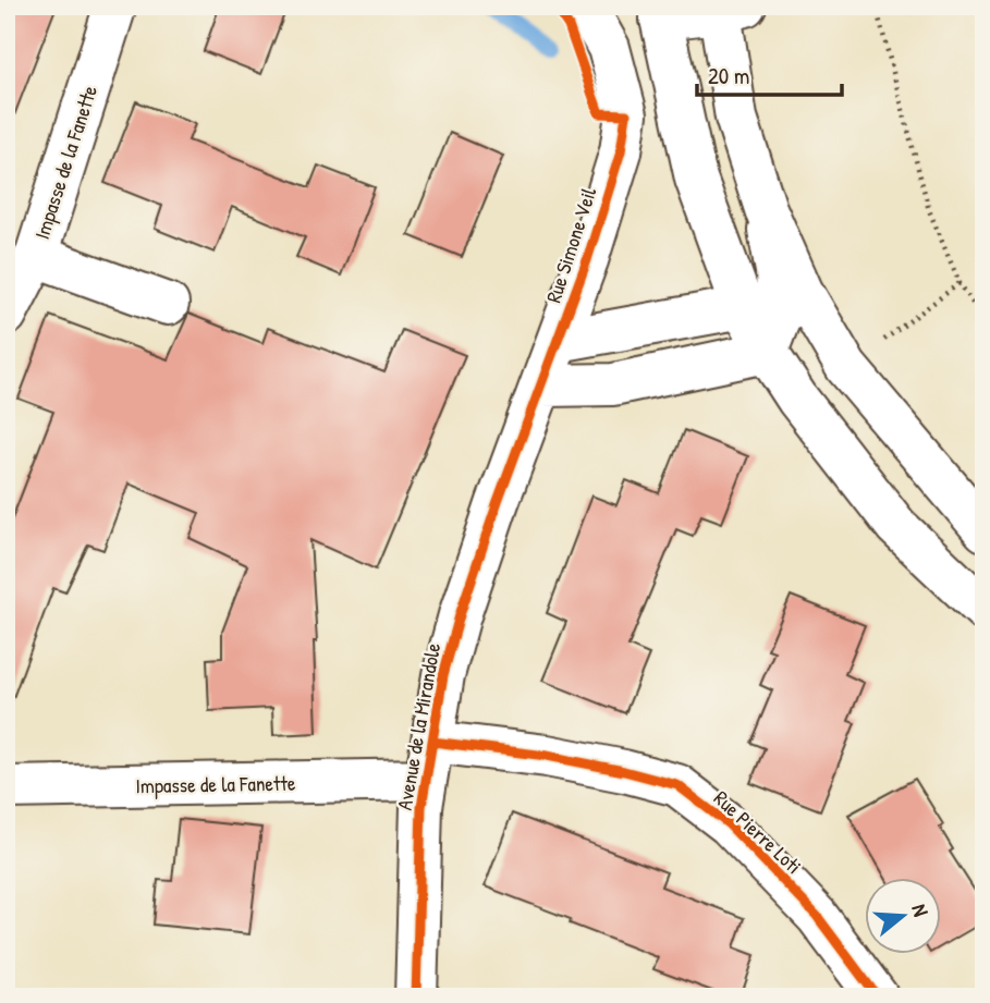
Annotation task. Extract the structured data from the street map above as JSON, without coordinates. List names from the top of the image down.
{
  "streets": {
    "street": [
      "Impasse de la Fanette",
      "Rue Simone Veil",
      "Avenue de la Mirandole",
      "Rue Pierre Loti"
    ]
  },
  "crossings": [
    ["Impasse de la Fanette", "Avenue de la Mirandole"],
    ["Impasse de la Fanette", "Rue Pierre Loti"],
    ["Rue Simone Veil", "Avenue de la Mirandole"],
    ["Avenue de la Mirandole", "Rue Pierre Loti"]
  ],
  "scale_bar": "20 m",
  "north": "right"
}
